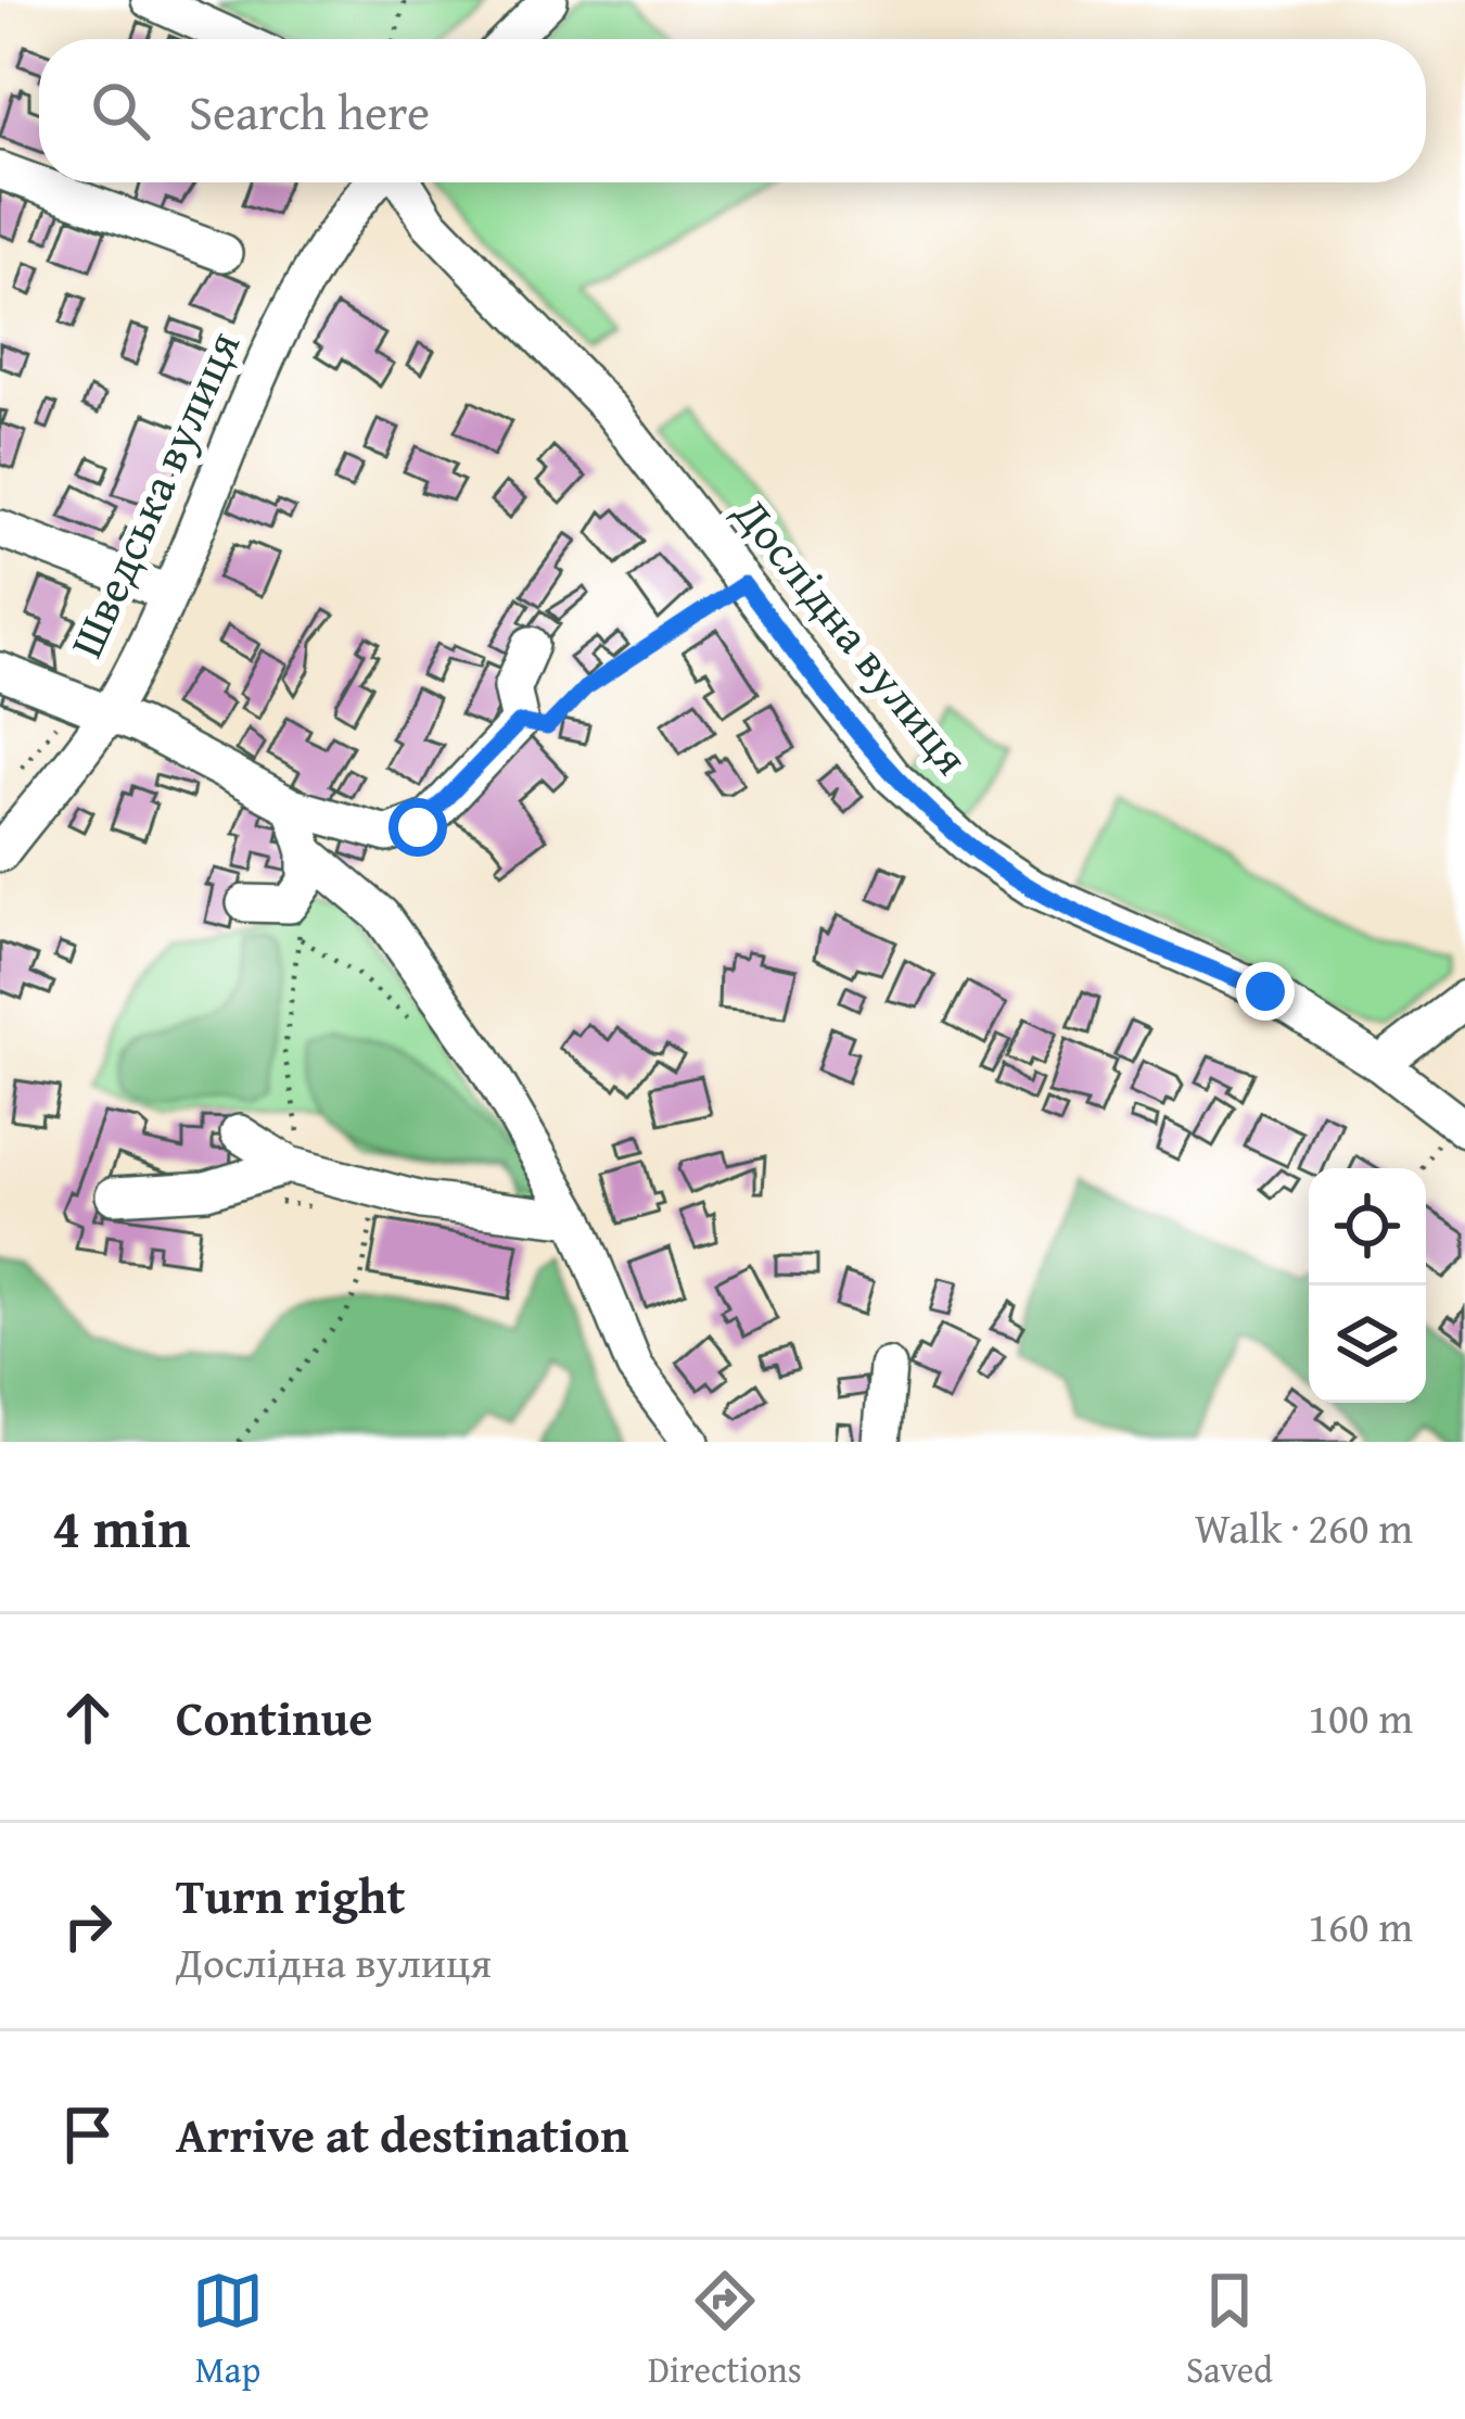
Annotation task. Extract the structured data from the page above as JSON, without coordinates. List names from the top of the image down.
{
  "streets": {
    "street": ["Шведська вулиця", "Дослідна вулиця"]
  },
  "page": {
    "search": "Search here",
    "heading": ["4 min", "Walk · 260 m"],
    "list": [
      ["Continue", "100 m"],
      ["Turn right", "Дослідна вулиця", "160 m"],
      "Arrive at destination"
    ],
    "nav": ["Map", "Directions", "Saved"]
  }
}
